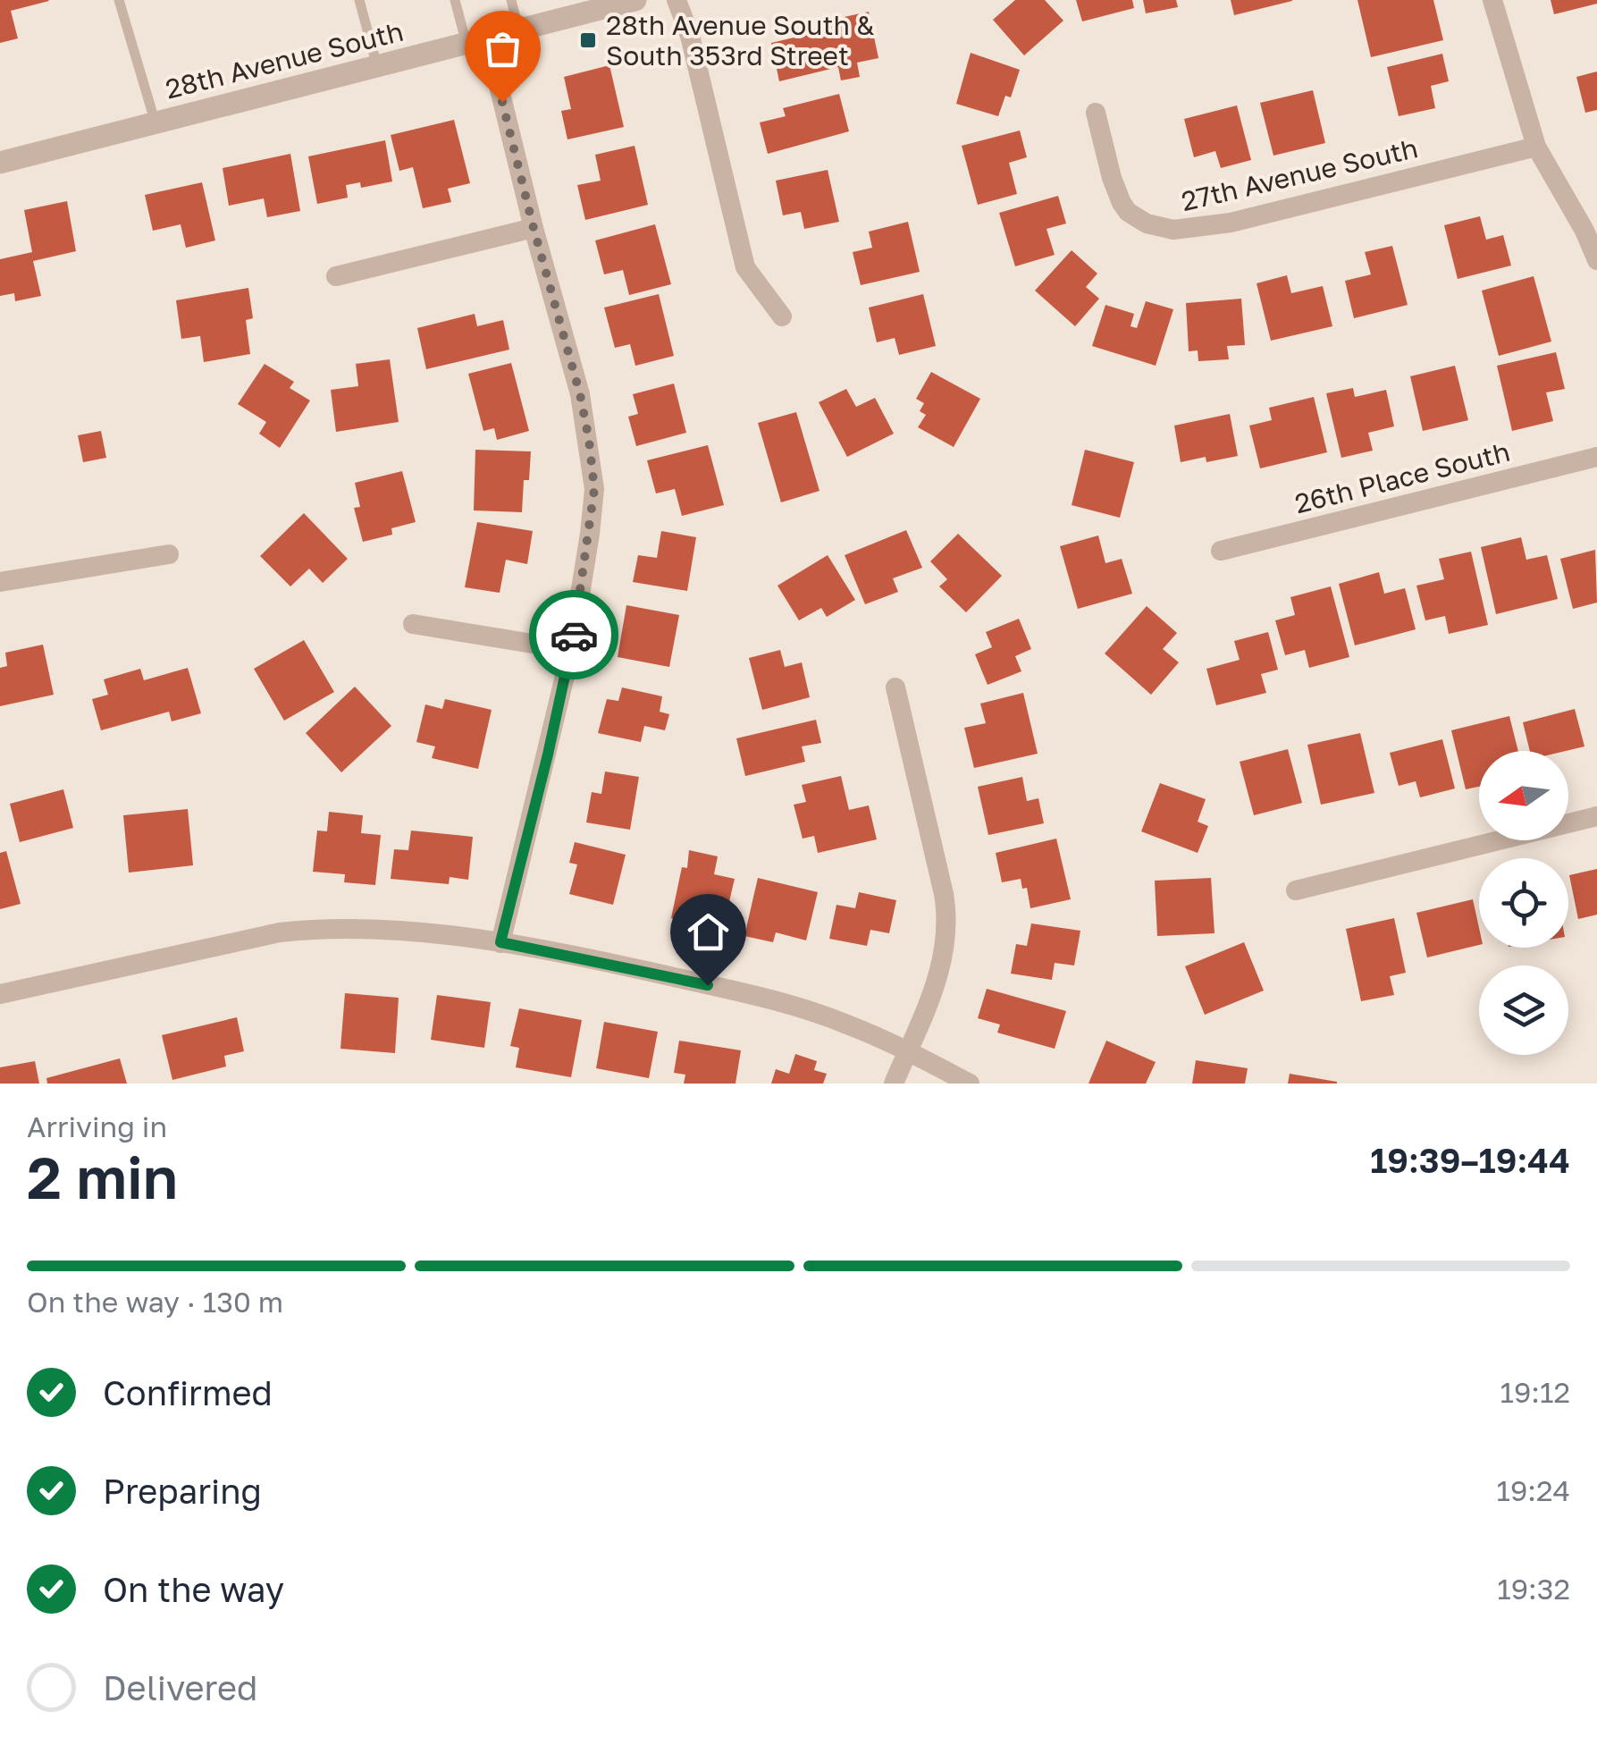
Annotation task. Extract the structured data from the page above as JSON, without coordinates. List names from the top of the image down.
{
  "streets": {
    "street": ["28th Avenue South", "27th Avenue South", "26th Place South"]
  },
  "places": {
    "transit": ["28th Avenue South & South 353rd Street"]
  },
  "north": "left",
  "page": {
    "heading": ["2 min", "Arriving in", "19:39–19:44"],
    "bar": "On the way · 130 m",
    "list": [
      ["Confirmed", "19:12"],
      ["Preparing", "19:24"],
      ["On the way", "19:32"],
      "Delivered"
    ]
  }
}
